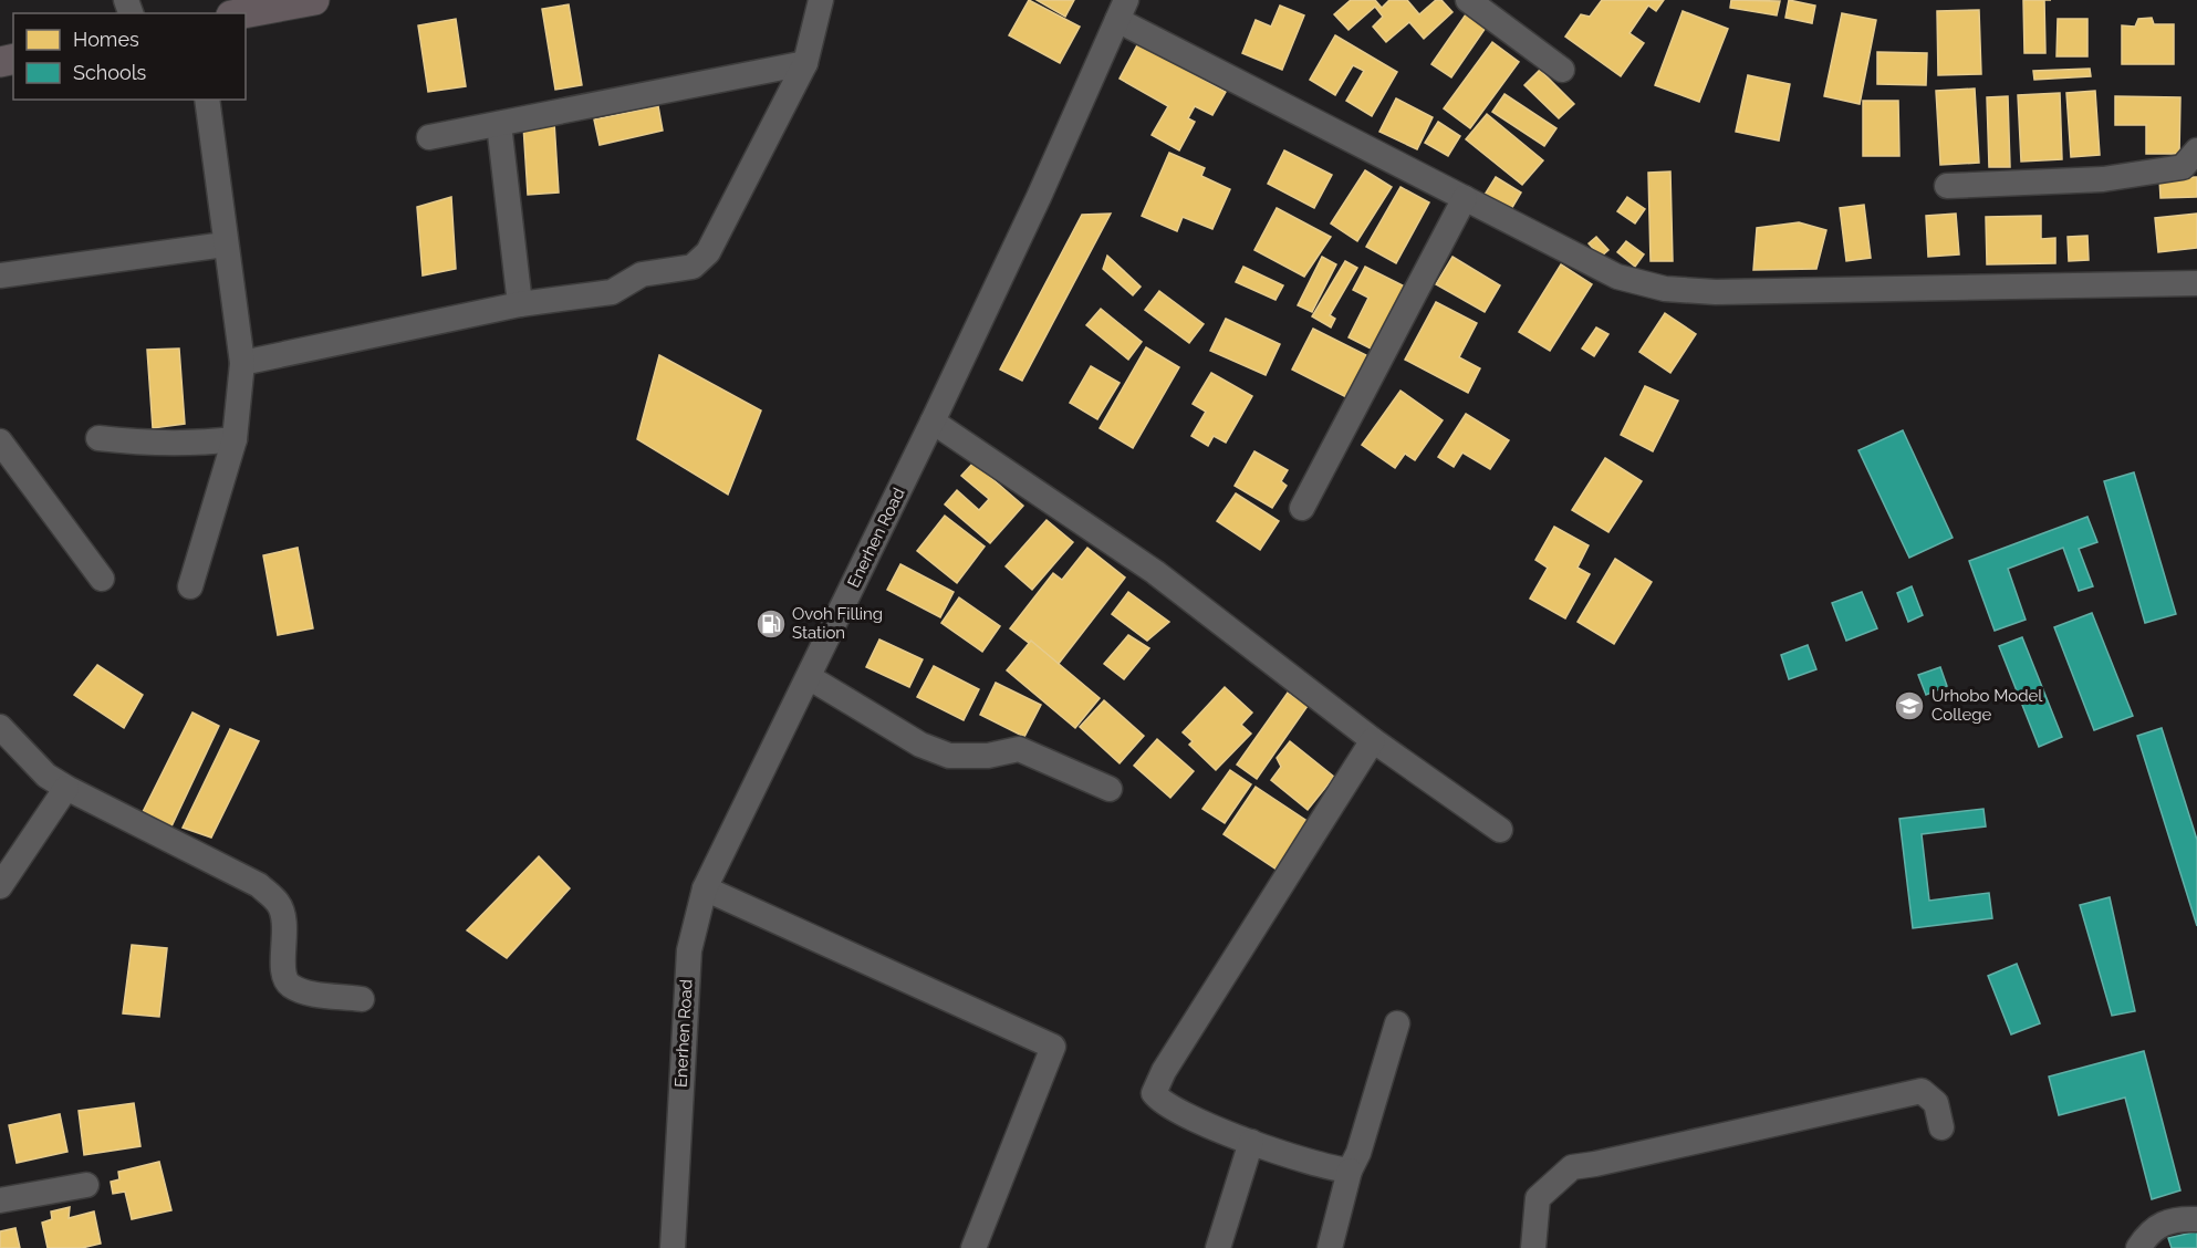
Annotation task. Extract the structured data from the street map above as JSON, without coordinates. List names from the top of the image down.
{
  "streets": {
    "street": ["Enerhen Road"]
  },
  "places": {
    "fuel station": ["Ovoh Filling Station"],
    "school or university": ["Urhobo Model College"]
  },
  "legend": ["Homes", "Schools"]
}
